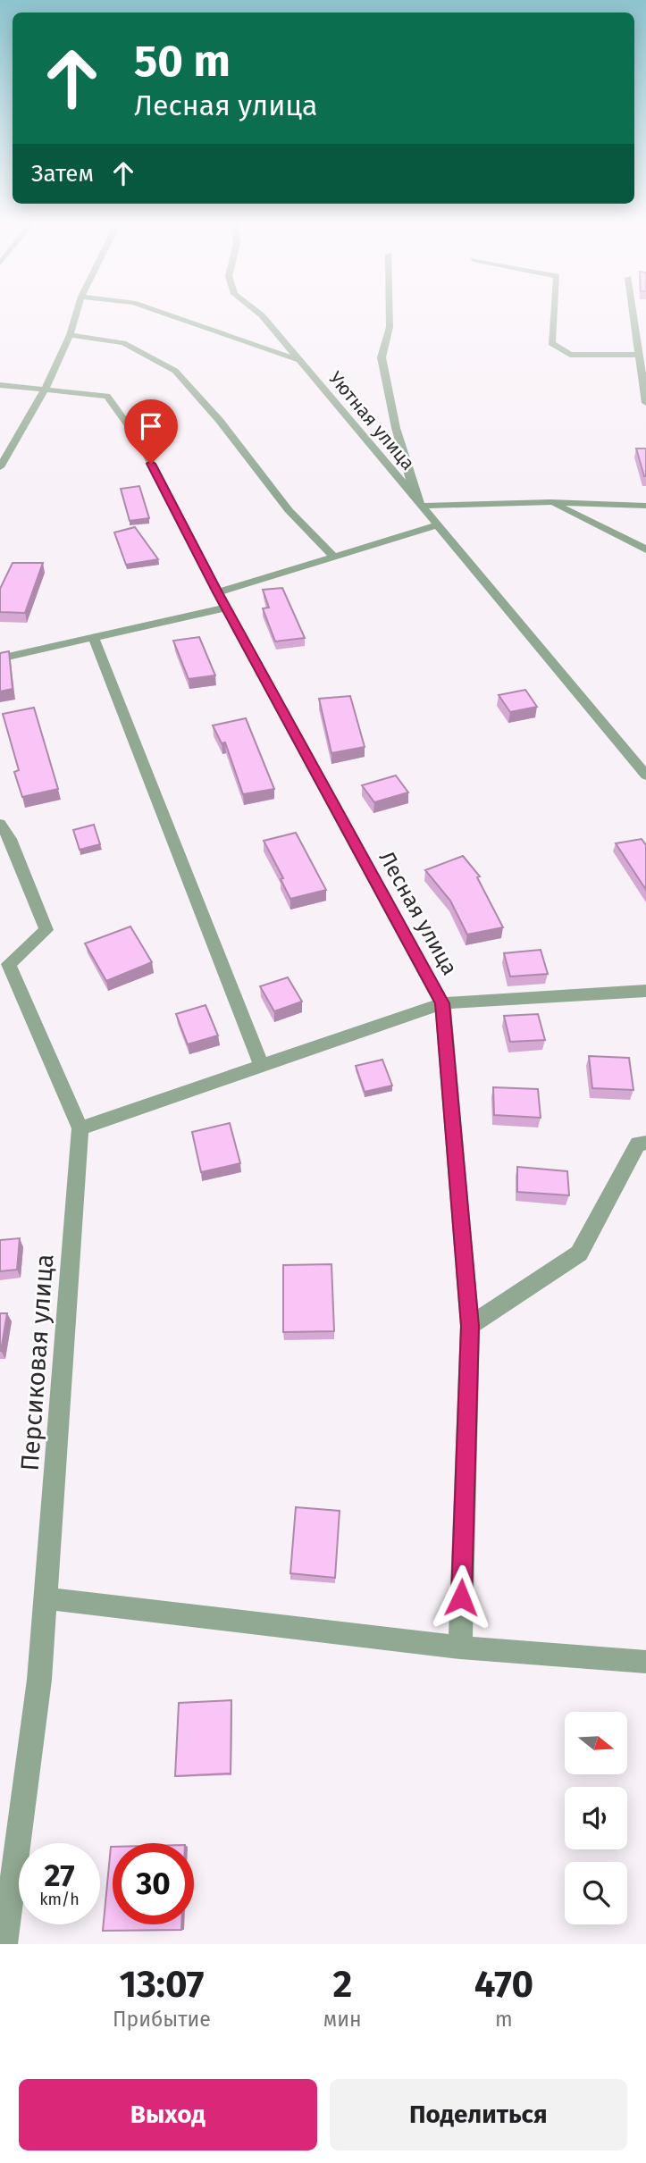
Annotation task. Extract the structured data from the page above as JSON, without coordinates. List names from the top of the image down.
{
  "streets": {
    "street": ["Уютная улица", "Лесная улица", "Персиковая улица"]
  },
  "north": "right",
  "page": {
    "turn": ["50 m", "Лесная улица"],
    "then": "Затем",
    "speed": "27 km/h",
    "limit": "30",
    "eta": [
      "13:07",
      "Прибытие",
      "2",
      "мин",
      "470",
      "m"
    ],
    "buttons": ["Выход", "Поделиться"]
  }
}
